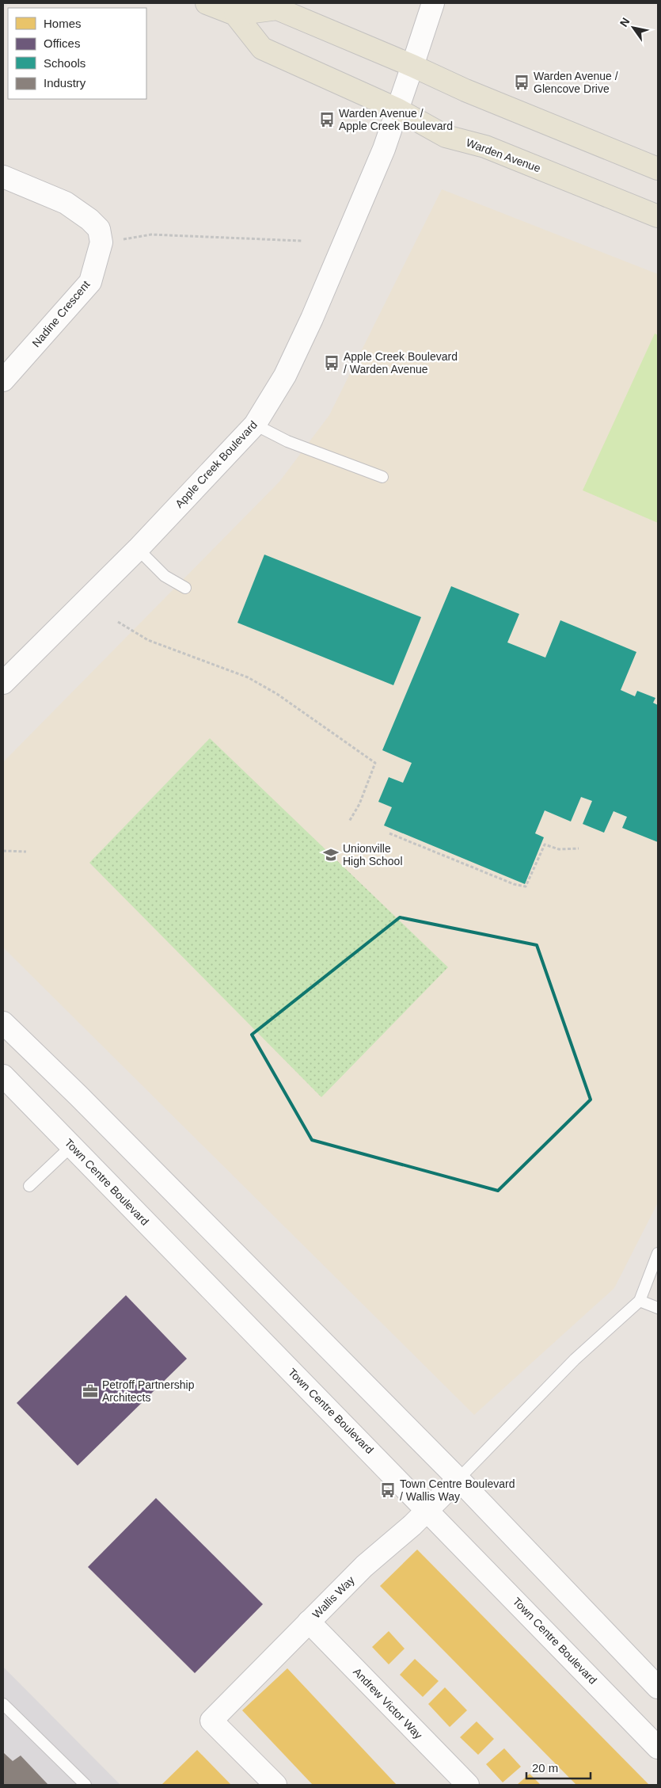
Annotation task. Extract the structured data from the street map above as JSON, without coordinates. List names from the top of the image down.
{
  "streets": {
    "main road": [
      "Warden Avenue",
      "Nadine Crescent",
      "Apple Creek Boulevard",
      "Town Centre Boulevard",
      "Wallis Way",
      "Andrew Victor Way"
    ]
  },
  "crossings": [
    ["Warden Avenue", "Apple Creek Boulevard"],
    ["Town Centre Boulevard", "Wallis Way"],
    ["Wallis Way", "Andrew Victor Way"]
  ],
  "places": {
    "bus stop": [
      "Warden Avenue / Glencove Drive",
      "Warden Avenue / Apple Creek Boulevard",
      "Apple Creek Boulevard / Warden Avenue",
      "Town Centre Boulevard / Wallis Way"
    ],
    "school or university": ["Unionville High School"],
    "office": ["Petroff Partnership Architects"]
  },
  "legend": [
    "Homes",
    "Offices",
    "Schools",
    "Industry"
  ],
  "scale_bar": "20 m",
  "north": "top left"
}
